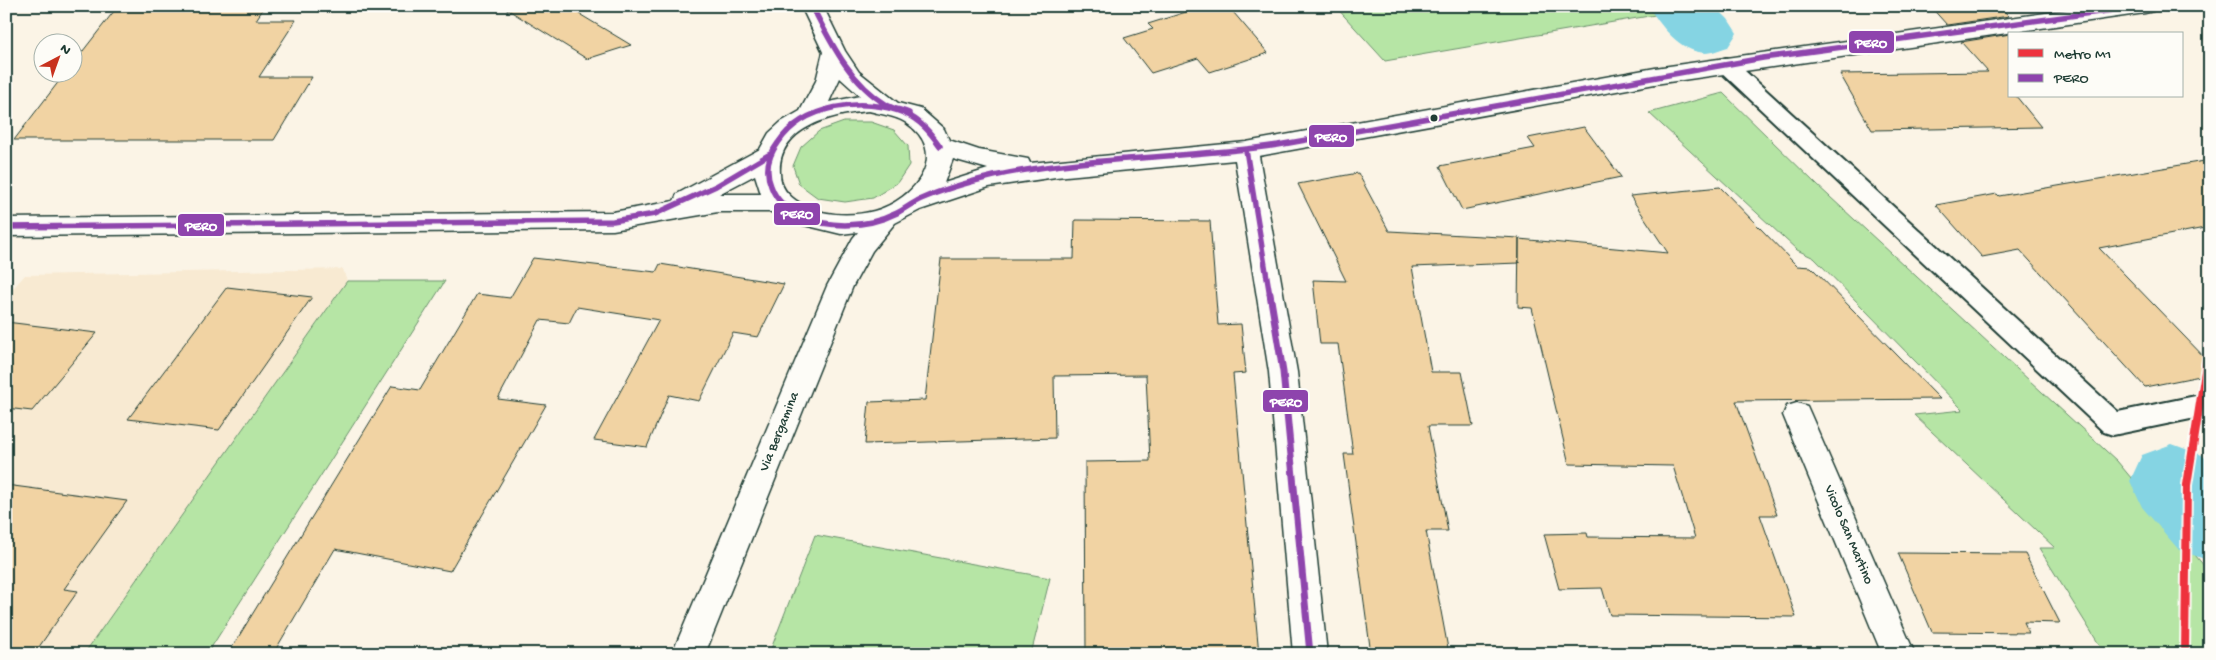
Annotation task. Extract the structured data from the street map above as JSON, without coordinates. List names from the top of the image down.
{
  "streets": {
    "street": ["Via Bergamina", "Vicolo San Martino"]
  },
  "lines": ["transit line PERO", "metro line M1"],
  "legend": ["Metro M1", "PERO"],
  "north": "top right"
}
